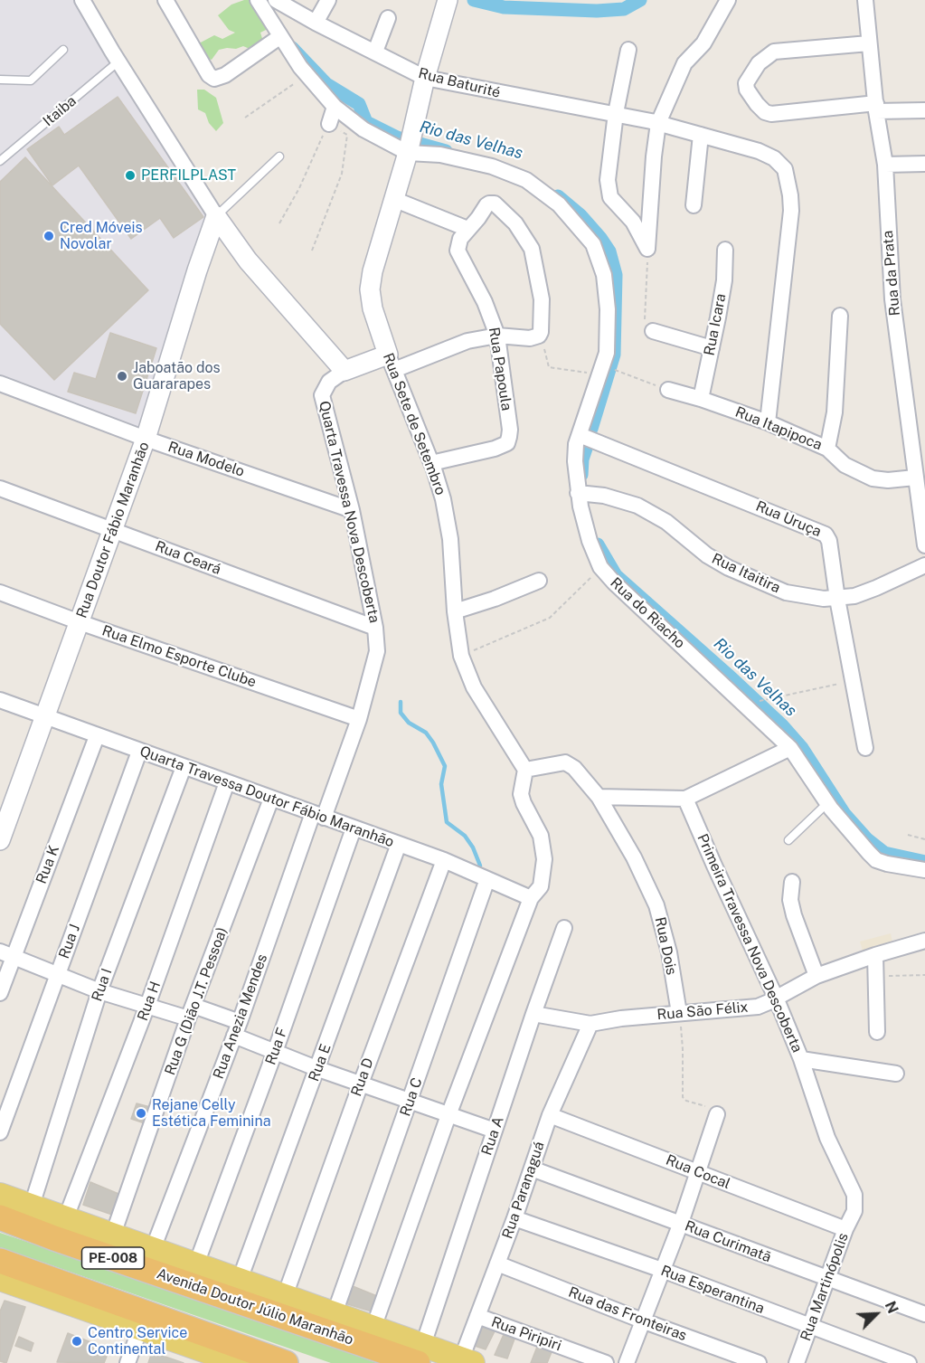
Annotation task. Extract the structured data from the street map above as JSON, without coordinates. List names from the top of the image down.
{
  "streets": {
    "highway": ["PE-008", "Avenida Doutor Júlio Maranhão"],
    "street": [
      "Rua Baturité",
      "Rua da Prata",
      "Rua Icara",
      "Rua Papoula",
      "Rua Sete de Setembro",
      "Rua Itapipoca",
      "Rua Modelo",
      "Quarta Travessa Nova Descoberta",
      "Rua Uruça",
      "Rua Doutor Fábio Maranhão",
      "Rua Ceará",
      "Rua Itaitira",
      "Rua do Riacho",
      "Rua Elmo Esporte Clube",
      "Quarta Travessa Doutor Fábio Maranhão",
      "Rua K",
      "Rua J",
      "Primeira Travessa Nova Descoberta",
      "Rua Dois",
      "Rua I",
      "Rua H",
      "Rua G (Dião J.T. Pessoa)",
      "Rua São Félix",
      "Rua Anezia Mendes",
      "Rua F",
      "Rua E",
      "Rua D",
      "Rua C",
      "Rua A",
      "Rua Cocal",
      "Rua Paranaguá",
      "Rua Curimatã",
      "Rua Martinópolis",
      "Rua Esperantina",
      "Rua das Fronteiras",
      "Rua Piripiri"
    ],
    "lane": ["Itaiba"]
  },
  "crossings": [
    ["Rua Baturité", "Rua Sete de Setembro"],
    ["Rua Baturité", "Rua Itapipoca"],
    ["Rua da Prata", "Rua Itapipoca"],
    ["Rua Icara", "Rua Itapipoca"],
    ["Rua Papoula", "Rua Sete de Setembro"],
    ["Rua Sete de Setembro", "Quarta Travessa Nova Descoberta"],
    ["Rua Sete de Setembro", "Rua do Riacho"],
    ["Rua Sete de Setembro", "Rua Dois"],
    ["Rua Modelo", "Quarta Travessa Nova Descoberta"],
    ["Rua Modelo", "Rua Doutor Fábio Maranhão"],
    ["Quarta Travessa Nova Descoberta", "Rua Ceará"],
    ["Quarta Travessa Nova Descoberta", "Rua Elmo Esporte Clube"],
    ["Quarta Travessa Nova Descoberta", "Quarta Travessa Doutor Fábio Maranhão"],
    ["Quarta Travessa Nova Descoberta", "Rua Anezia Mendes"],
    ["Rua Uruça", "Rua Itaitira"],
    ["Rua Uruça", "Rua do Riacho"],
    ["Rua Doutor Fábio Maranhão", "Rua Ceará"],
    ["Rua Doutor Fábio Maranhão", "Rua Elmo Esporte Clube"],
    ["Rua Doutor Fábio Maranhão", "Quarta Travessa Doutor Fábio Maranhão"],
    ["Rua Itaitira", "Rua do Riacho"],
    ["Quarta Travessa Doutor Fábio Maranhão", "Rua K"],
    ["Quarta Travessa Doutor Fábio Maranhão", "Rua J"],
    ["Quarta Travessa Doutor Fábio Maranhão", "Rua I"],
    ["Quarta Travessa Doutor Fábio Maranhão", "Rua H"],
    ["Quarta Travessa Doutor Fábio Maranhão", "Rua G (Dião J.T. Pessoa)"],
    ["Quarta Travessa Doutor Fábio Maranhão", "Rua Anezia Mendes"],
    ["Quarta Travessa Doutor Fábio Maranhão", "Rua F"],
    ["Quarta Travessa Doutor Fábio Maranhão", "Rua E"],
    ["Quarta Travessa Doutor Fábio Maranhão", "Rua D"],
    ["Quarta Travessa Doutor Fábio Maranhão", "Rua C"],
    ["Primeira Travessa Nova Descoberta", "Rua São Félix"],
    ["Primeira Travessa Nova Descoberta", "Rua Martinópolis"],
    ["Rua Dois", "Rua São Félix"],
    ["Rua I", "Avenida Doutor Júlio Maranhão"],
    ["Rua H", "Avenida Doutor Júlio Maranhão"],
    ["Rua G (Dião J.T. Pessoa)", "Avenida Doutor Júlio Maranhão"],
    ["Rua São Félix", "Rua A"],
    ["Rua São Félix", "Rua Paranaguá"],
    ["Rua Anezia Mendes", "Avenida Doutor Júlio Maranhão"],
    ["Rua F", "Avenida Doutor Júlio Maranhão"],
    ["Rua E", "Avenida Doutor Júlio Maranhão"],
    ["Rua D", "Avenida Doutor Júlio Maranhão"],
    ["Rua C", "Avenida Doutor Júlio Maranhão"],
    ["Rua A", "Avenida Doutor Júlio Maranhão"],
    ["Rua Cocal", "Rua Paranaguá"],
    ["Rua Cocal", "Rua Martinópolis"],
    ["Rua Paranaguá", "Rua Curimatã"],
    ["Rua Paranaguá", "Rua Esperantina"],
    ["Rua Paranaguá", "Avenida Doutor Júlio Maranhão"],
    ["Rua Paranaguá", "Rua das Fronteiras"],
    ["Rua Paranaguá", "Rua Piripiri"],
    ["Rua Curimatã", "Rua Martinópolis"],
    ["Rua Martinópolis", "Rua Esperantina"]
  ],
  "water": ["Rio das Velhas"],
  "places": [
    "PERFILPLAST",
    "Cred Móveis Novolar",
    "Jaboatão dos Guararapes",
    "Rejane Celly Estética Feminina",
    "Centro Service Continental"
  ],
  "north": "top right"
}
